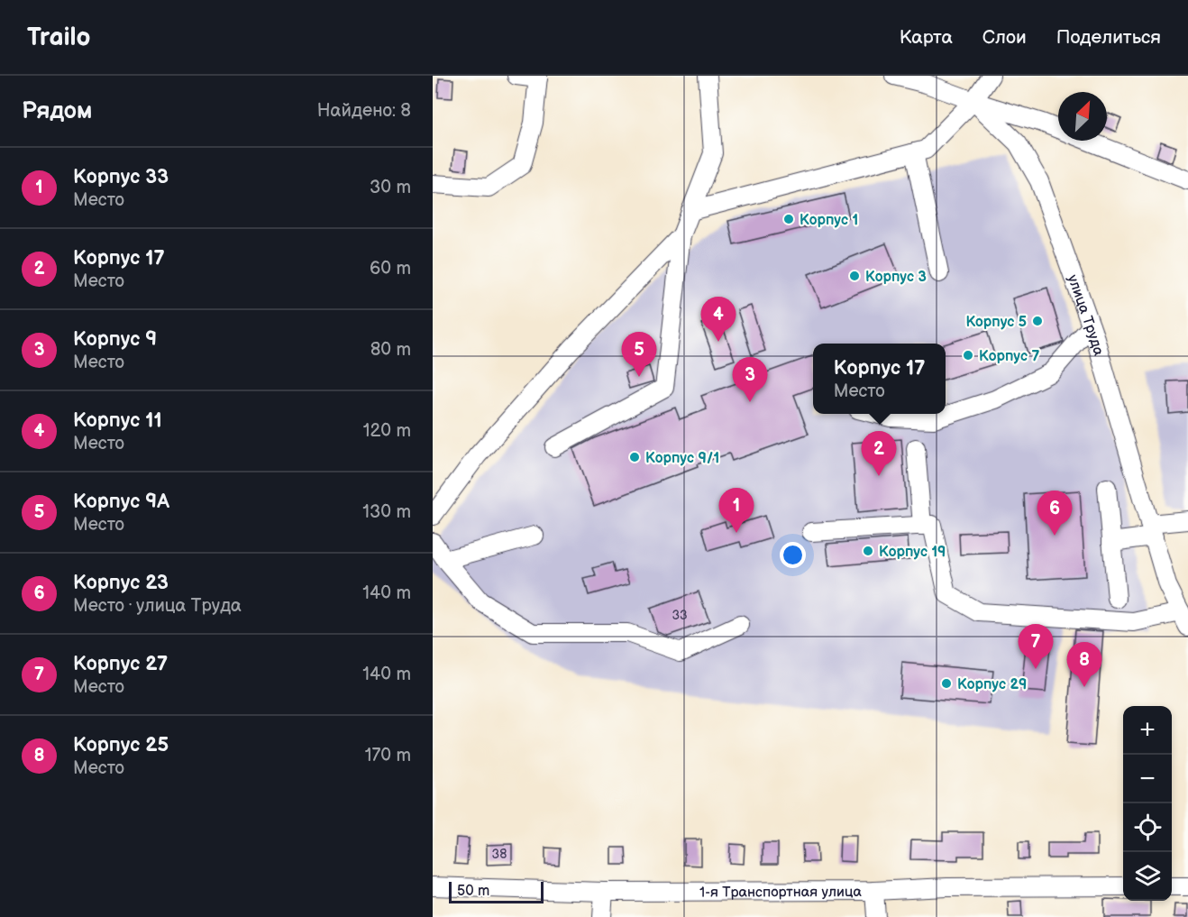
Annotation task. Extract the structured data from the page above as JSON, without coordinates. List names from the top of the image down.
{
  "streets": {
    "street": ["улица Труда", "1-я Транспортная улица"]
  },
  "places": [
    "Корпус 1",
    "Корпус 3",
    "Корпус 5",
    "Корпус 7",
    "Корпус 9/1",
    "Корпус 19",
    "Корпус 29"
  ],
  "house_numbers": ["33", "38"],
  "scale_bar": "50 m",
  "north": "top right",
  "page": {
    "header": "Trailo",
    "nav": ["Карта", "Слои", "Поделиться"],
    "heading": ["Рядом", "Найдено: 8"],
    "list": [
      {
        "mark": "1",
        "name": "Корпус 33",
        "note": "Место",
        "value": "30 m"
      },
      {
        "mark": "2",
        "name": "Корпус 17",
        "note": "Место",
        "value": "60 m"
      },
      {
        "mark": "3",
        "name": "Корпус 9",
        "note": "Место",
        "value": "80 m"
      },
      {
        "mark": "4",
        "name": "Корпус 11",
        "note": "Место",
        "value": "120 m"
      },
      {
        "mark": "5",
        "name": "Корпус 9А",
        "note": "Место",
        "value": "130 m"
      },
      {
        "mark": "6",
        "name": "Корпус 23",
        "note": "Место · улица Труда",
        "value": "140 m"
      },
      {
        "mark": "7",
        "name": "Корпус 27",
        "note": "Место",
        "value": "140 m"
      },
      {
        "mark": "8",
        "name": "Корпус 25",
        "note": "Место",
        "value": "170 m"
      }
    ],
    "pins": [
      "4",
      "5",
      "3",
      "2",
      "1",
      "6",
      "7",
      "8"
    ],
    "popup": ["Корпус 17", "Место"],
    "map_buttons": ["+", "−"],
    "scale": "50 m"
  }
}
